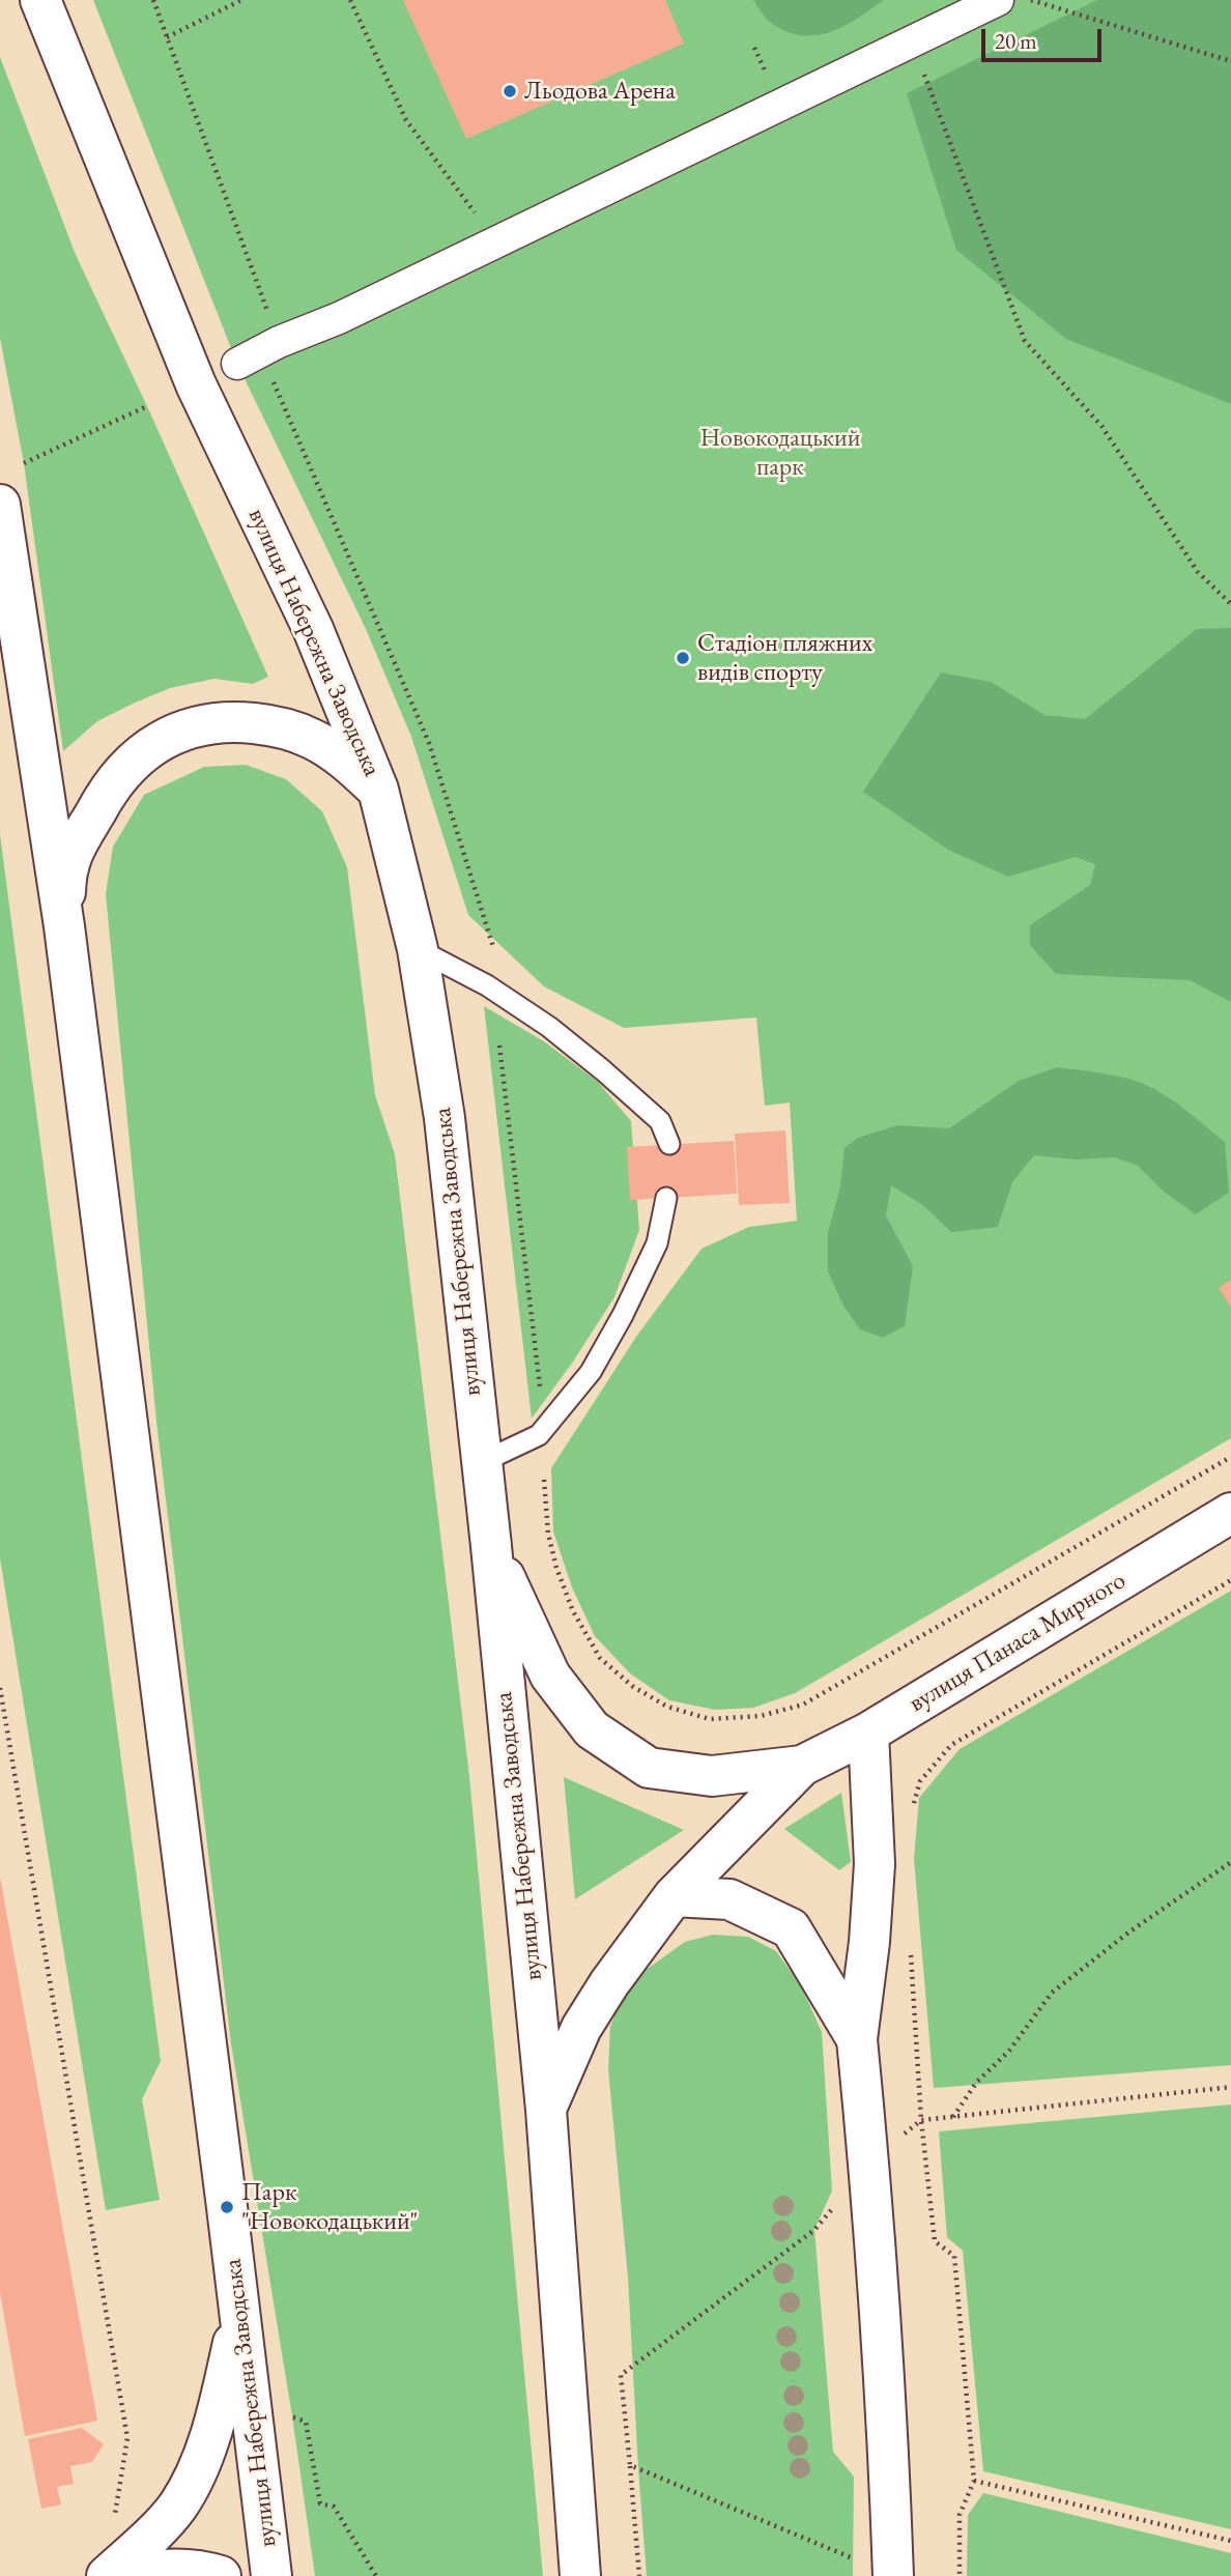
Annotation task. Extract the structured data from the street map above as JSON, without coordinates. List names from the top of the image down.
{
  "streets": {
    "main road": ["вулиця Набережна Заводська", "вулиця Панаса Мирного"]
  },
  "parks": ["Новокодацький парк"],
  "places": ["Льодова Арена", "Стадіон пляжних видів спорту", "Парк \"Новокодацький\""],
  "scale_bar": "20 m"
}
